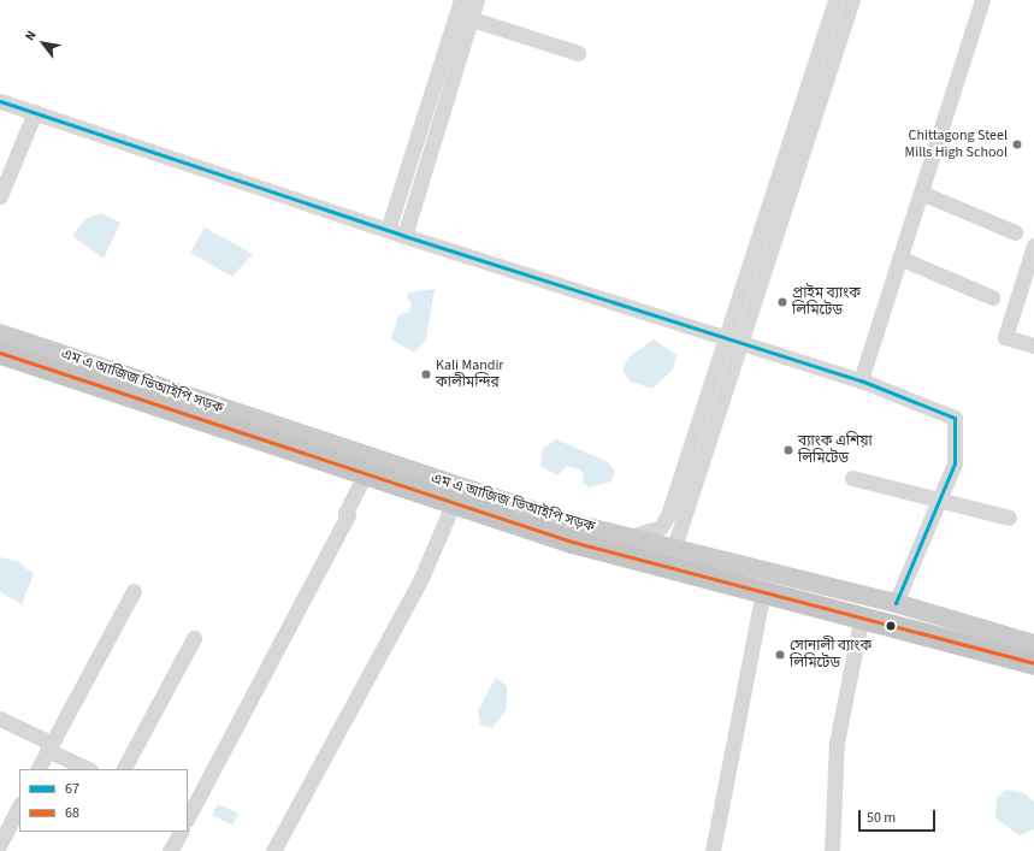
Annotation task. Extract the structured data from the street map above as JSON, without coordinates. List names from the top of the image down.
{
  "streets": {
    "main road": ["এম এ আজিজ ভিআইপি সড়ক"]
  },
  "places": [
    "Chittagong Steel Mills High School",
    "প্রাইম ব্যাংক লিমিটেড",
    "Kali Mandir কালীমন্দির",
    "ব্যাংক এশিয়া লিমিটেড",
    "সোনালী ব্যাংক লিমিটেড"
  ],
  "lines": ["transit line 67", "transit line 68"],
  "legend": ["67", "68"],
  "scale_bar": "50 m",
  "north": "top left"
}
